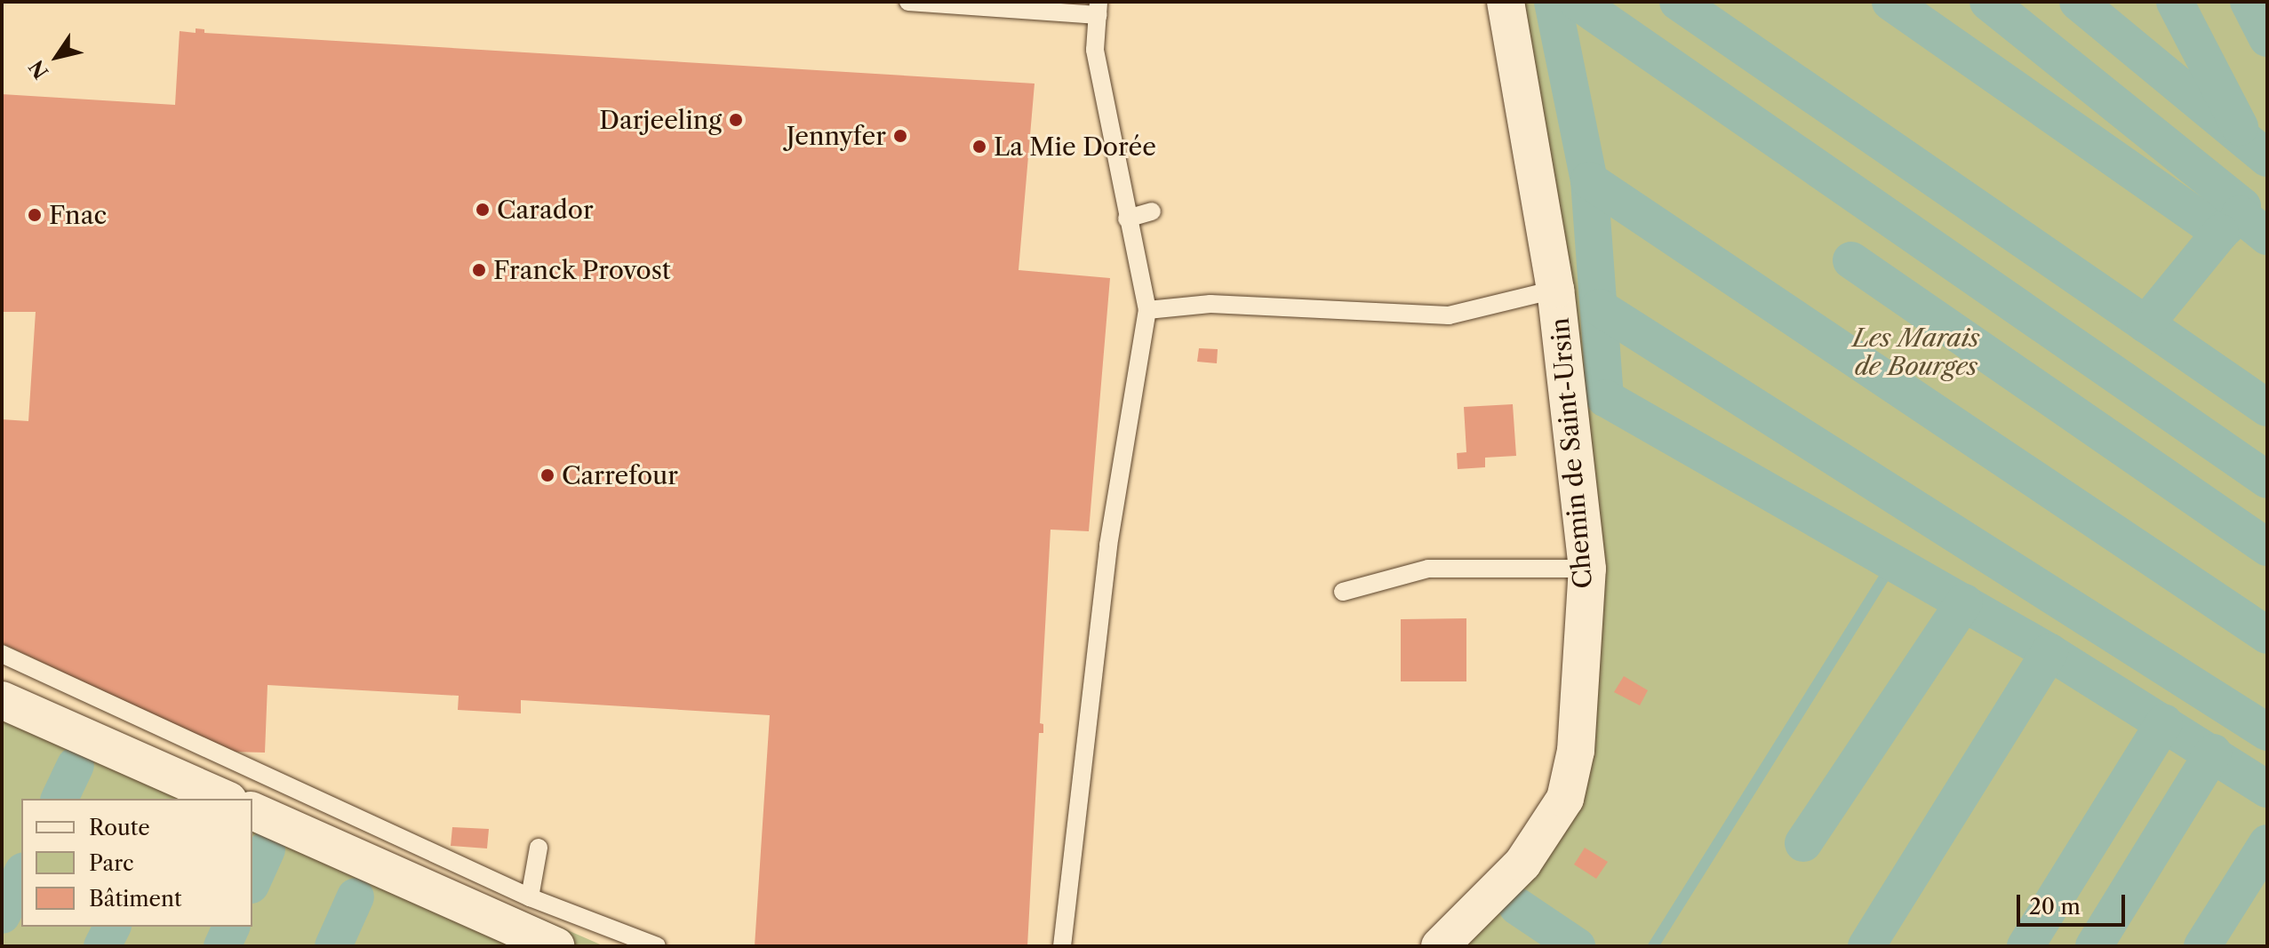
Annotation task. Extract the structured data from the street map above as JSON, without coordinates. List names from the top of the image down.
{
  "streets": {
    "street": ["Chemin de Saint-Ursin"]
  },
  "parks": ["Les Marais de Bourges"],
  "places": [
    "Darjeeling",
    "Jennyfer",
    "La Mie Dorée",
    "Carador",
    "Fnac",
    "Franck Provost",
    "Carrefour"
  ],
  "legend": ["Route", "Parc", "Bâtiment"],
  "scale_bar": "20 m",
  "north": "bottom left"
}
